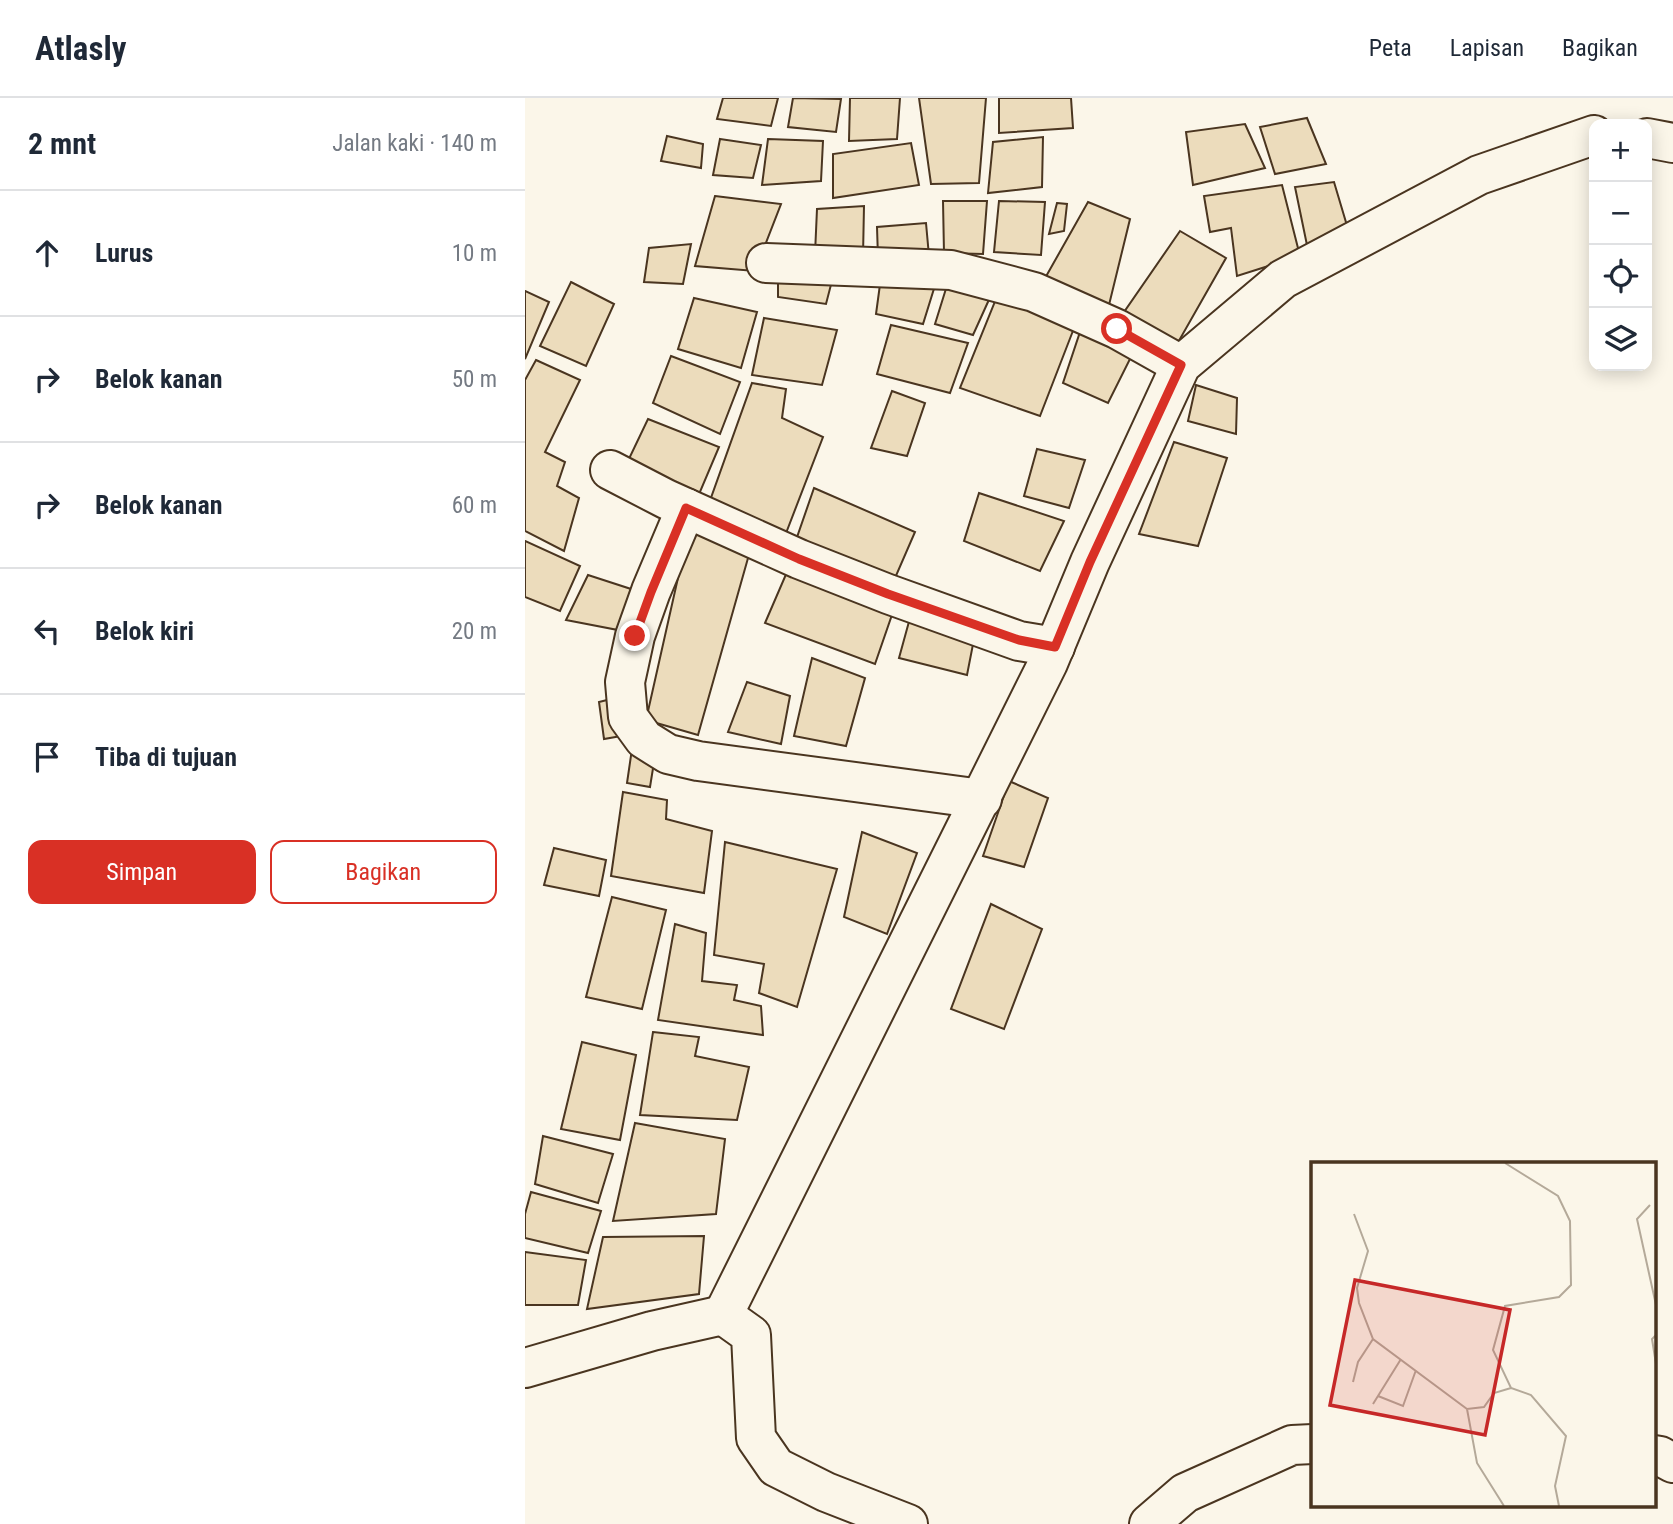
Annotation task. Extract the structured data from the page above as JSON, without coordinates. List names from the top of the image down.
{
  "page": {
    "header": "Atlasly",
    "nav": ["Peta", "Lapisan", "Bagikan"],
    "heading": ["2 mnt", "Jalan kaki · 140 m"],
    "map_buttons": ["+", "−"],
    "list": [
      ["Lurus", "10 m"],
      ["Belok kanan", "50 m"],
      ["Belok kanan", "60 m"],
      ["Belok kiri", "20 m"],
      "Tiba di tujuan"
    ],
    "buttons": ["Simpan", "Bagikan"]
  }
}
